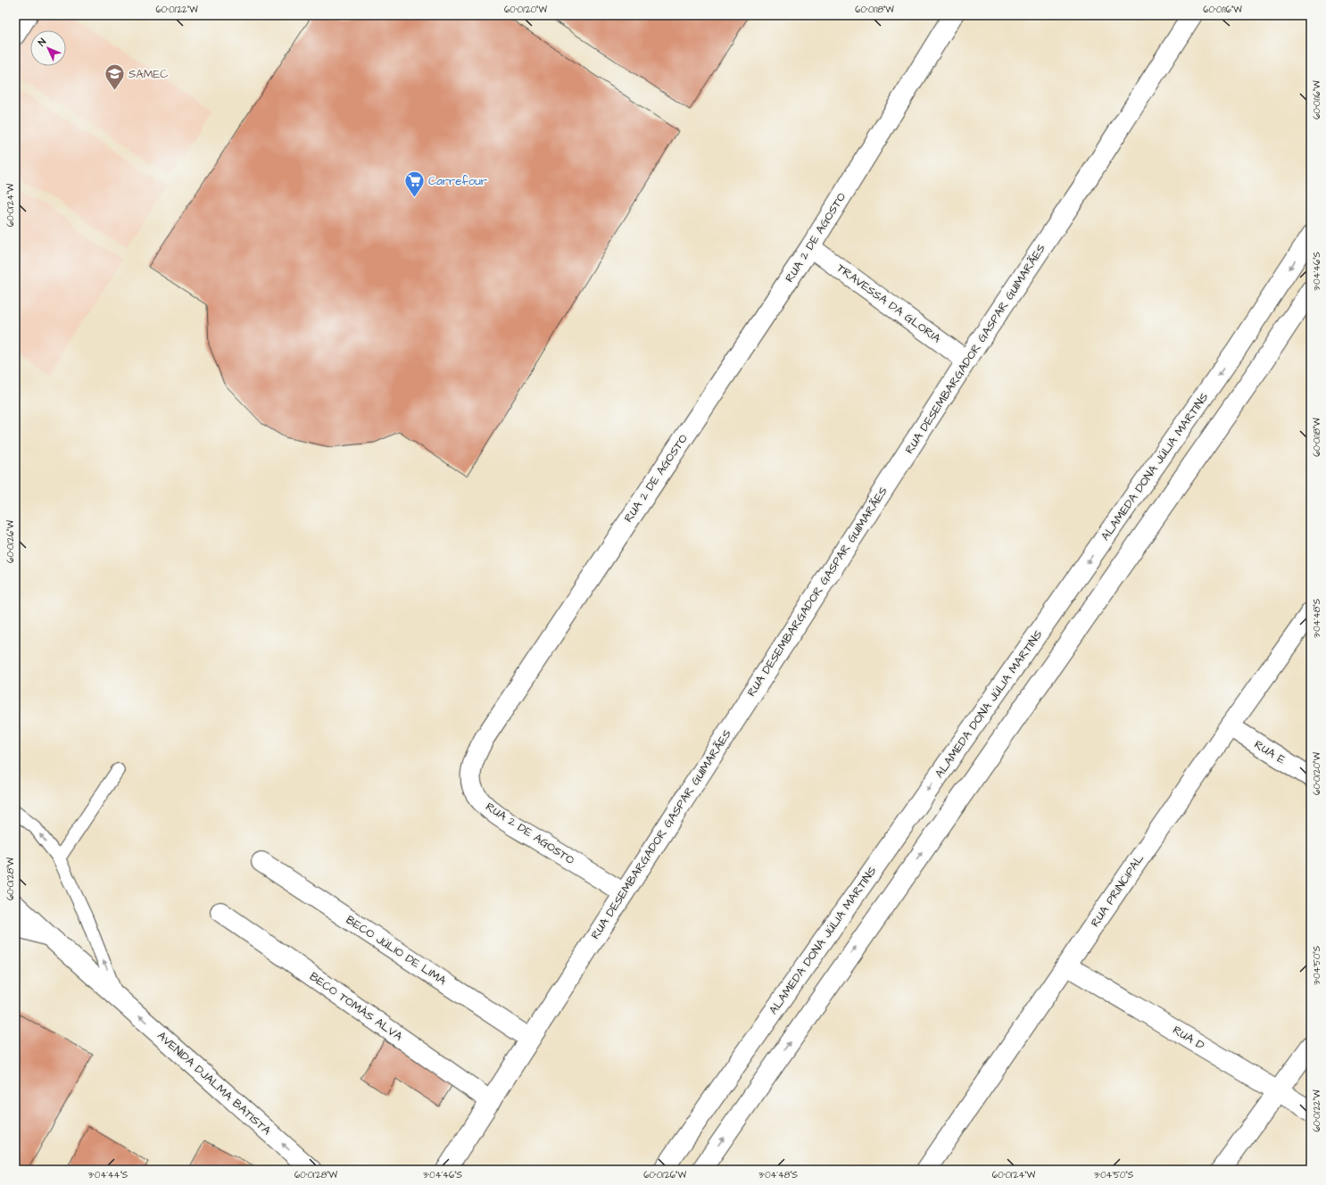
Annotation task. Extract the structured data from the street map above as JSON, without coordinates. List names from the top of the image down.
{
  "streets": {
    "street": [
      "RUA 2 DE AGOSTO",
      "TRAVESSA DA GLORIA",
      "RUA DESEMBARGADOR GASPAR GUIMARÃES",
      "ALAMEDA DONA JÚLIA MARTINS",
      "RUA E",
      "RUA PRINCIPAL",
      "BECO JÚLIO DE LIMA",
      "BECO TOMÁS ALVA",
      "RUA D",
      "AVENIDA DJALMA BATISTA"
    ]
  },
  "crossings": [
    ["RUA 2 DE AGOSTO", "TRAVESSA DA GLORIA"],
    ["RUA 2 DE AGOSTO", "RUA DESEMBARGADOR GASPAR GUIMARÃES"],
    ["TRAVESSA DA GLORIA", "RUA DESEMBARGADOR GASPAR GUIMARÃES"],
    ["RUA DESEMBARGADOR GASPAR GUIMARÃES", "BECO JÚLIO DE LIMA"],
    ["RUA DESEMBARGADOR GASPAR GUIMARÃES", "BECO TOMÁS ALVA"],
    ["RUA E", "RUA PRINCIPAL"],
    ["RUA PRINCIPAL", "RUA D"]
  ],
  "one_way": ["AVENIDA DJALMA BATISTA"],
  "places": {
    "school or university": ["SAMEC"],
    "supermarket": ["Carrefour"]
  },
  "north": "top left",
  "coordinates": [
    "60°01'22\"W",
    "60°01'20\"W",
    "60°01'18\"W",
    "60°01'16\"W",
    "60°01'24\"W",
    "3°04'46\"S",
    "60°01'26\"W",
    "3°04'48\"S",
    "60°01'28\"W",
    "3°04'50\"S",
    "3°04'44\"S"
  ]
}
